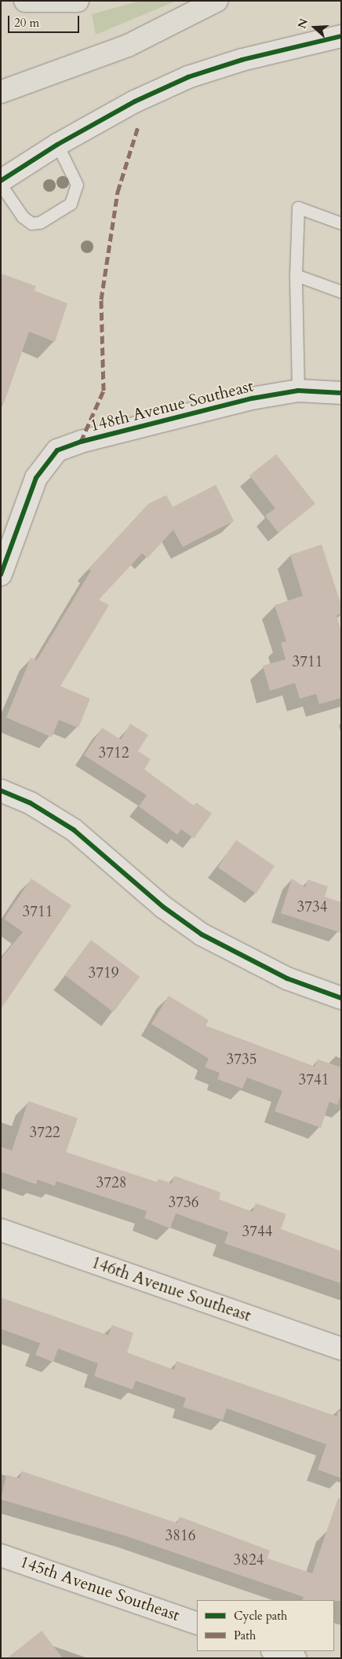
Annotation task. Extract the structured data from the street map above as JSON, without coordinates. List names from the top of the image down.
{
  "streets": {
    "street": ["148th Avenue Southeast", "146th Avenue Southeast", "145th Avenue Southeast"]
  },
  "house_numbers": [
    "3711",
    "3712",
    "3734",
    "3711",
    "3719",
    "3735",
    "3741",
    "3722",
    "3728",
    "3736",
    "3744",
    "3816",
    "3824"
  ],
  "legend": ["Cycle path", "Path"],
  "scale_bar": "20 m",
  "north": "left"
}
